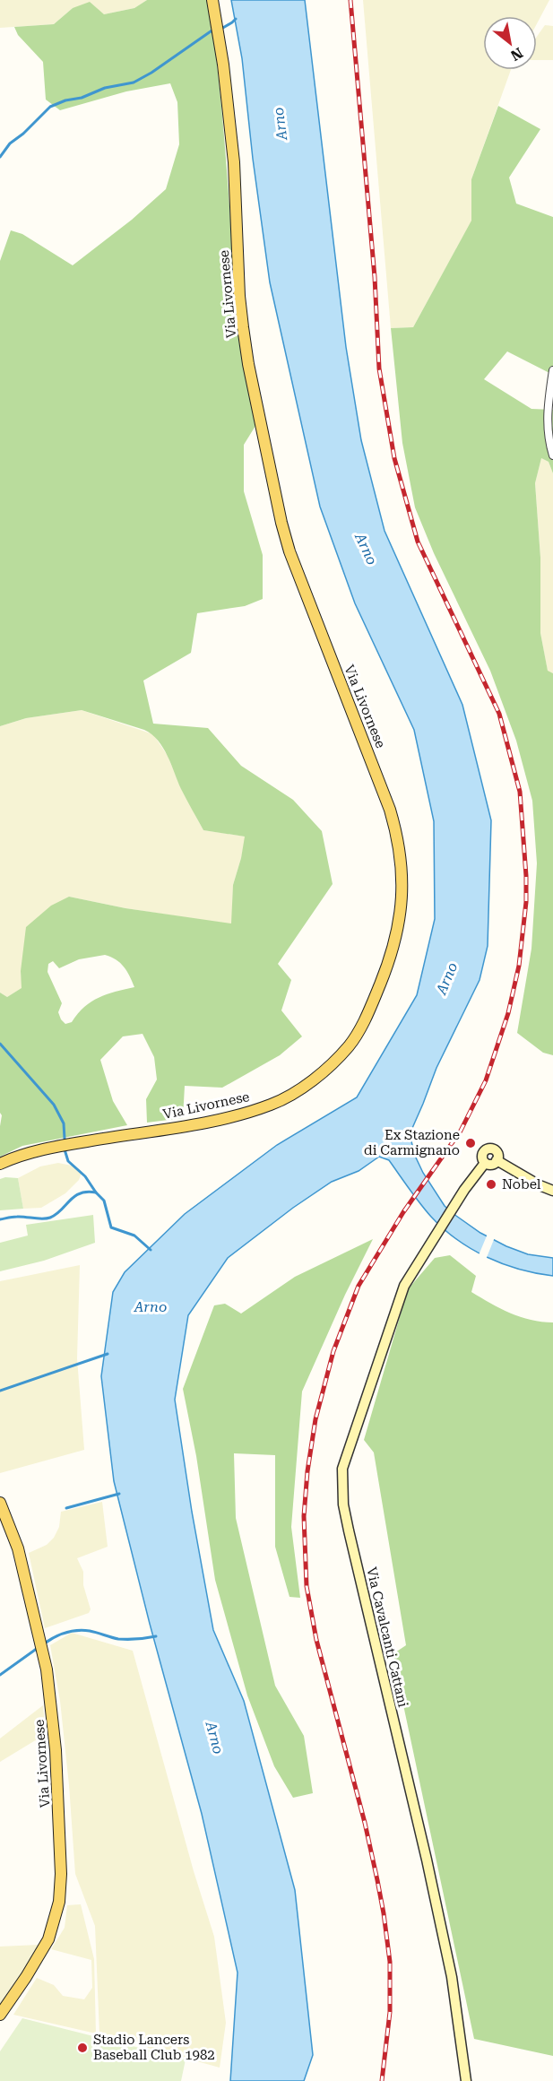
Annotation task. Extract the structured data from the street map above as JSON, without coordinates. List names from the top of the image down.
{
  "streets": {
    "main road": ["Via Livornese"],
    "street": ["Via Cavalcanti Cattani"]
  },
  "water": ["Arno"],
  "places": ["Ex Stazione di Carmignano", "Nobel", "Stadio Lancers Baseball Club 1982"],
  "north": "bottom right"
}
